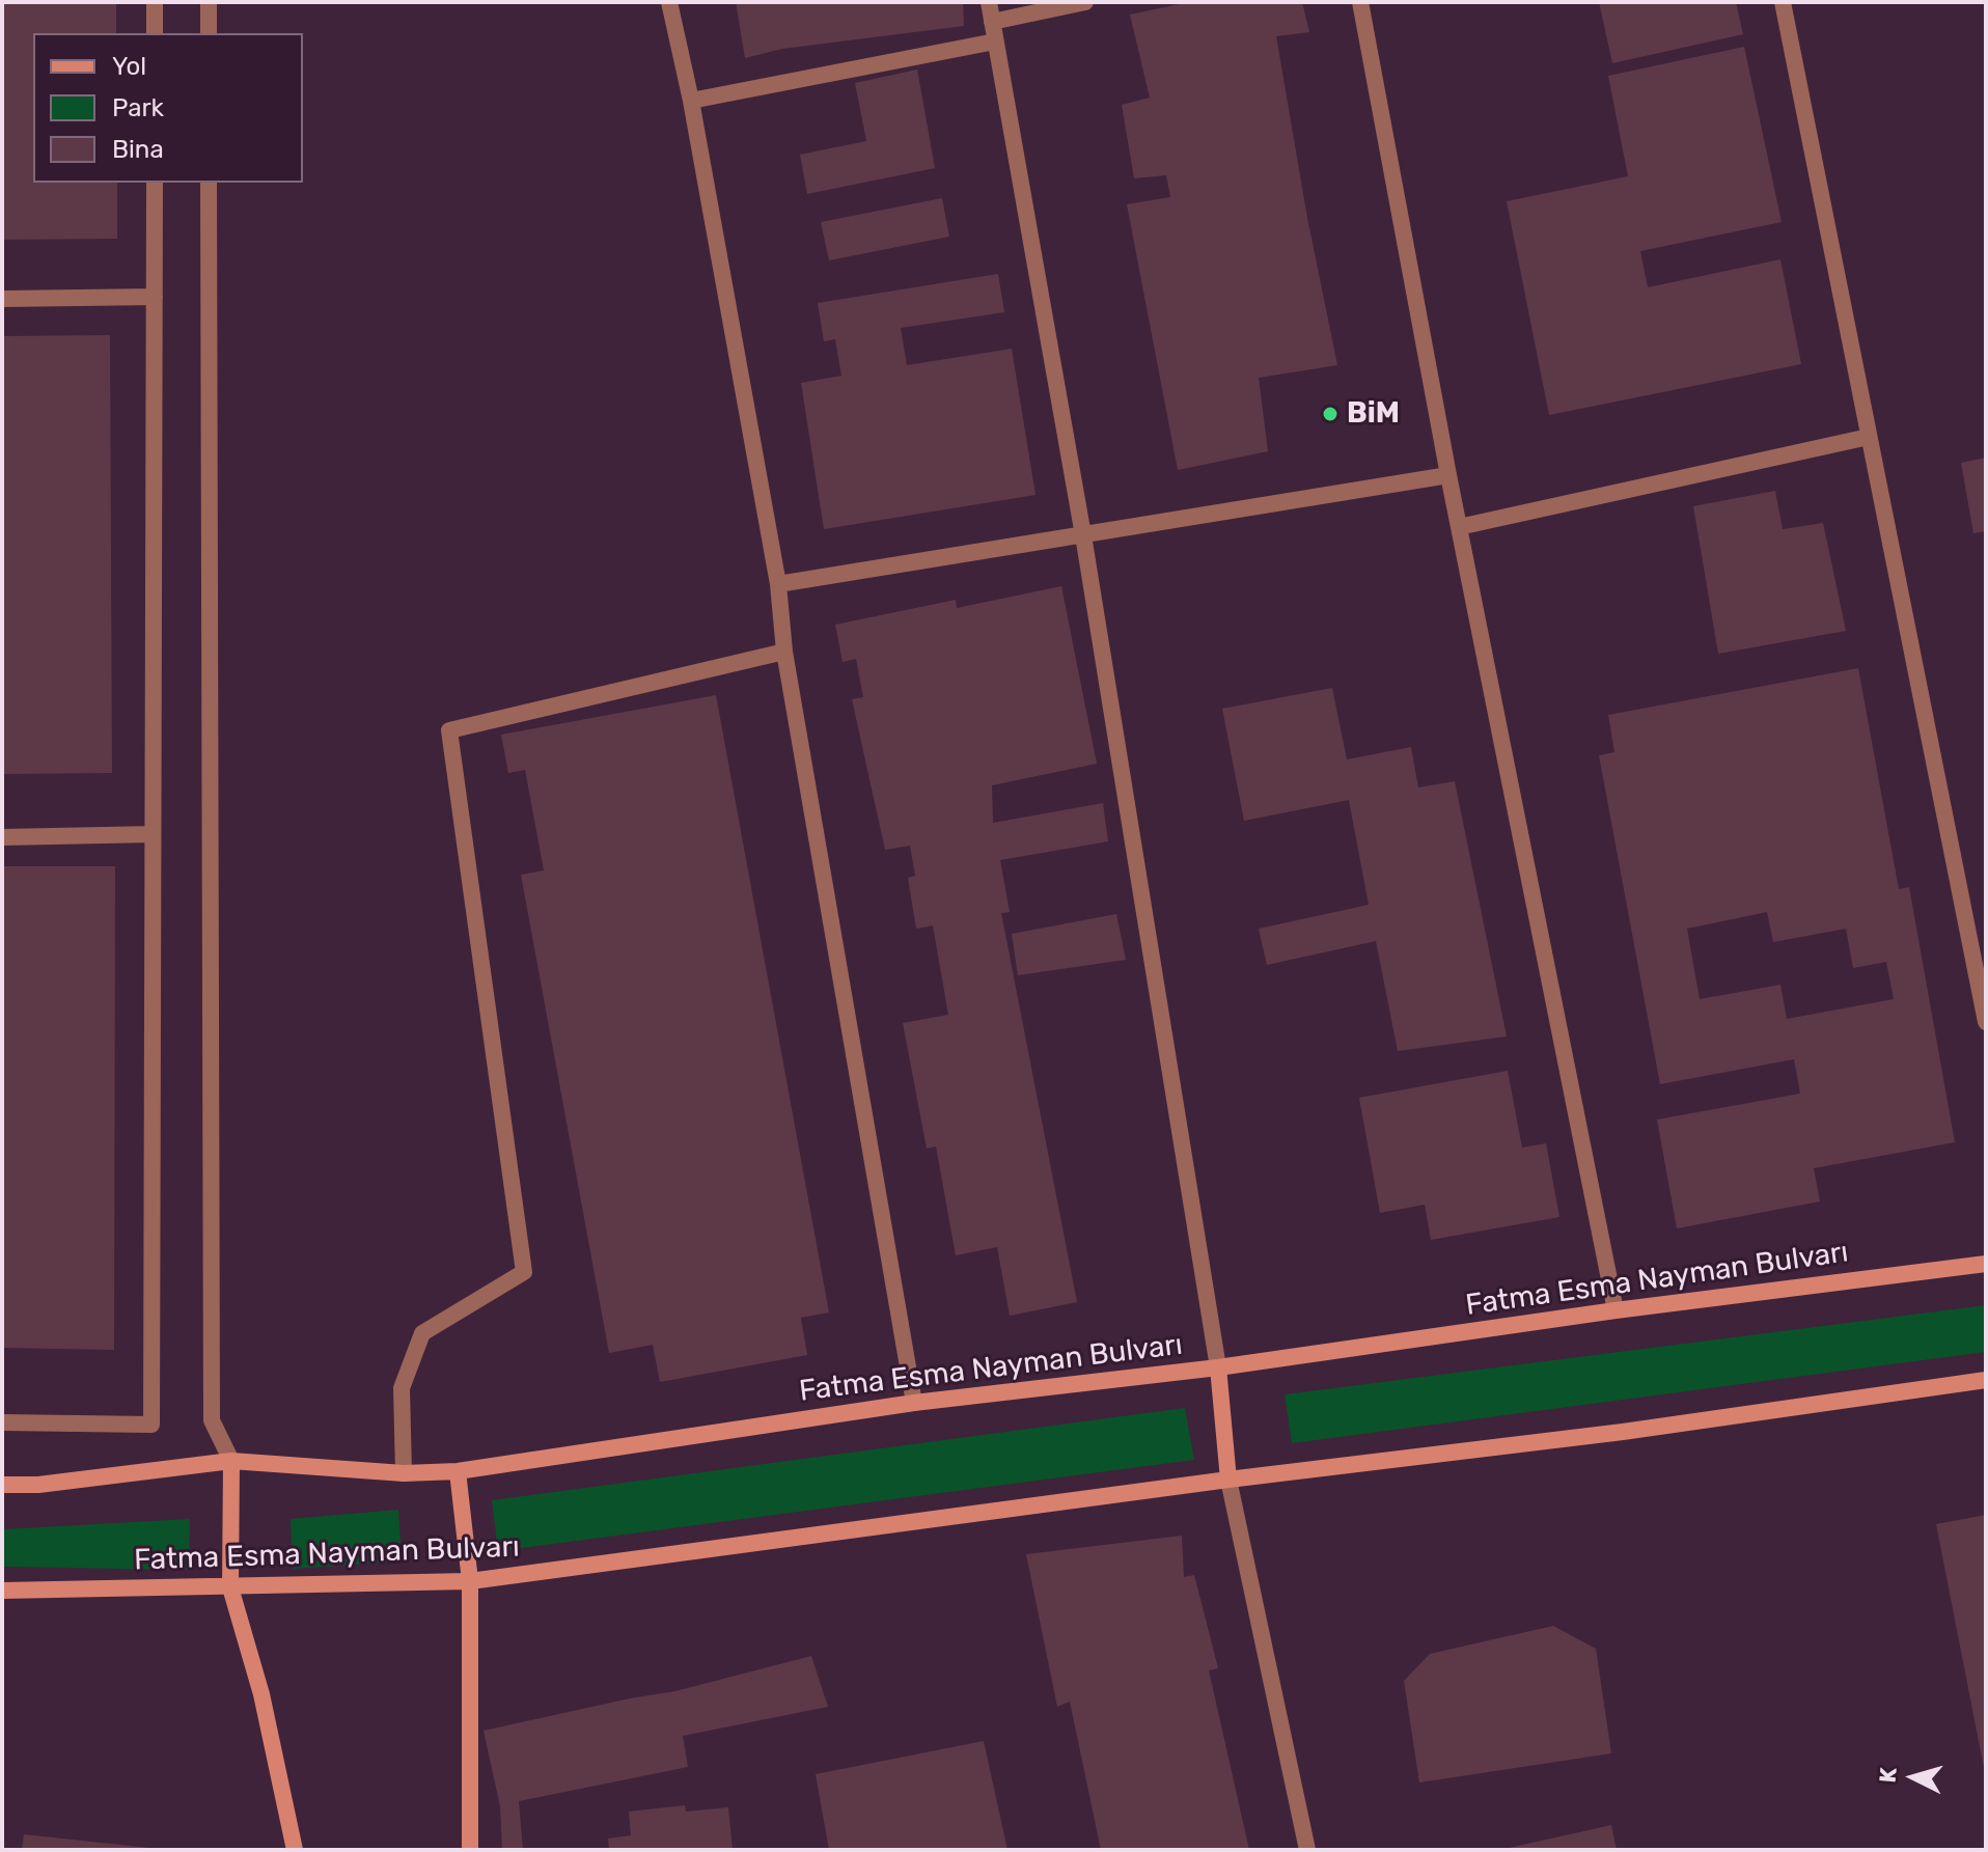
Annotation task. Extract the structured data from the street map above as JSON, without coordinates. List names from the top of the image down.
{
  "streets": {
    "main road": ["Fatma Esma Nayman Bulvarı"]
  },
  "places": ["BiM"],
  "legend": ["Yol", "Park", "Bina"],
  "north": "left"
}
